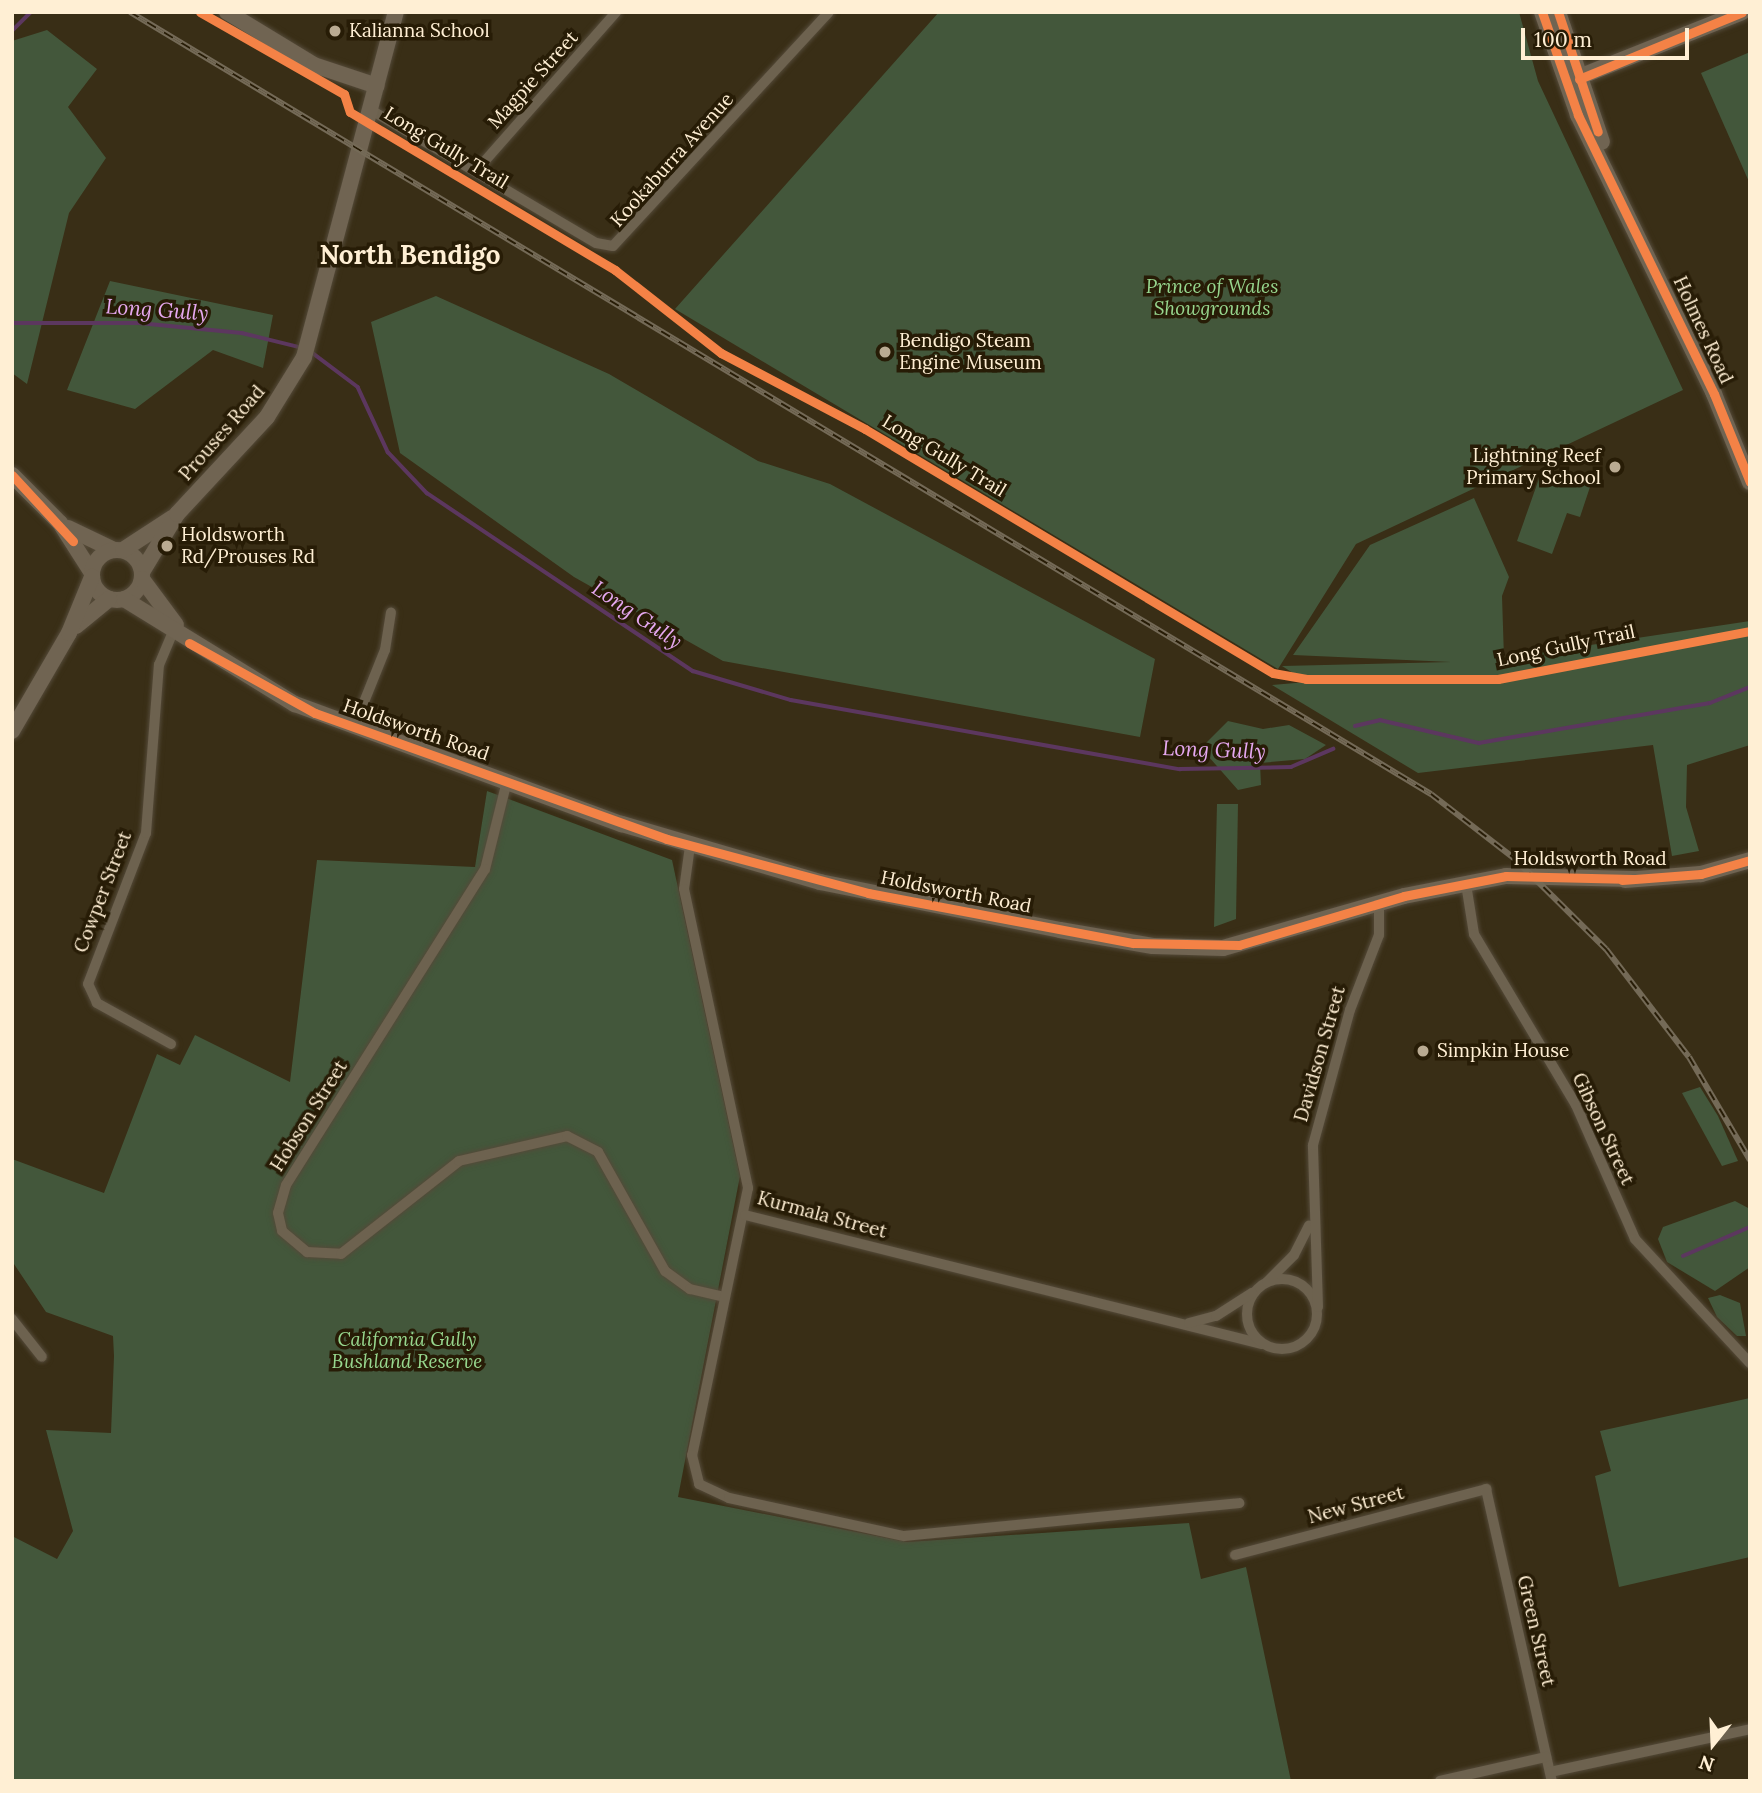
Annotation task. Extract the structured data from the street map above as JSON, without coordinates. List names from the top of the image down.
{
  "streets": {
    "main road": ["Holmes Road", "Prouses Road", "Holdsworth Road"],
    "street": [
      "Magpie Street",
      "Kookaburra Avenue",
      "Cowper Street",
      "Davidson Street",
      "Hobson Street",
      "Gibson Street",
      "Kurmala Street",
      "New Street",
      "Green Street"
    ],
    "cycle path": ["Long Gully Trail"]
  },
  "crossings": [
    ["Magpie Street", "Kookaburra Avenue"],
    ["Kookaburra Avenue", "Prouses Road"],
    ["Prouses Road", "Holdsworth Road"],
    ["Holdsworth Road", "Cowper Street"],
    ["Holdsworth Road", "Davidson Street"],
    ["Holdsworth Road", "Hobson Street"],
    ["Holdsworth Road", "Gibson Street"],
    ["Holdsworth Road", "Kurmala Street"],
    ["Davidson Street", "Kurmala Street"],
    ["New Street", "Green Street"]
  ],
  "districts": ["North Bendigo"],
  "water": ["Long Gully"],
  "parks": ["Prince of Wales Showgrounds", "California Gully Bushland Reserve"],
  "places": [
    "Kalianna School",
    "Bendigo Steam Engine Museum",
    "Lightning Reef Primary School",
    "Holdsworth Rd/Prouses Rd",
    "Simpkin House"
  ],
  "scale_bar": "100 m",
  "north": "bottom"
}
